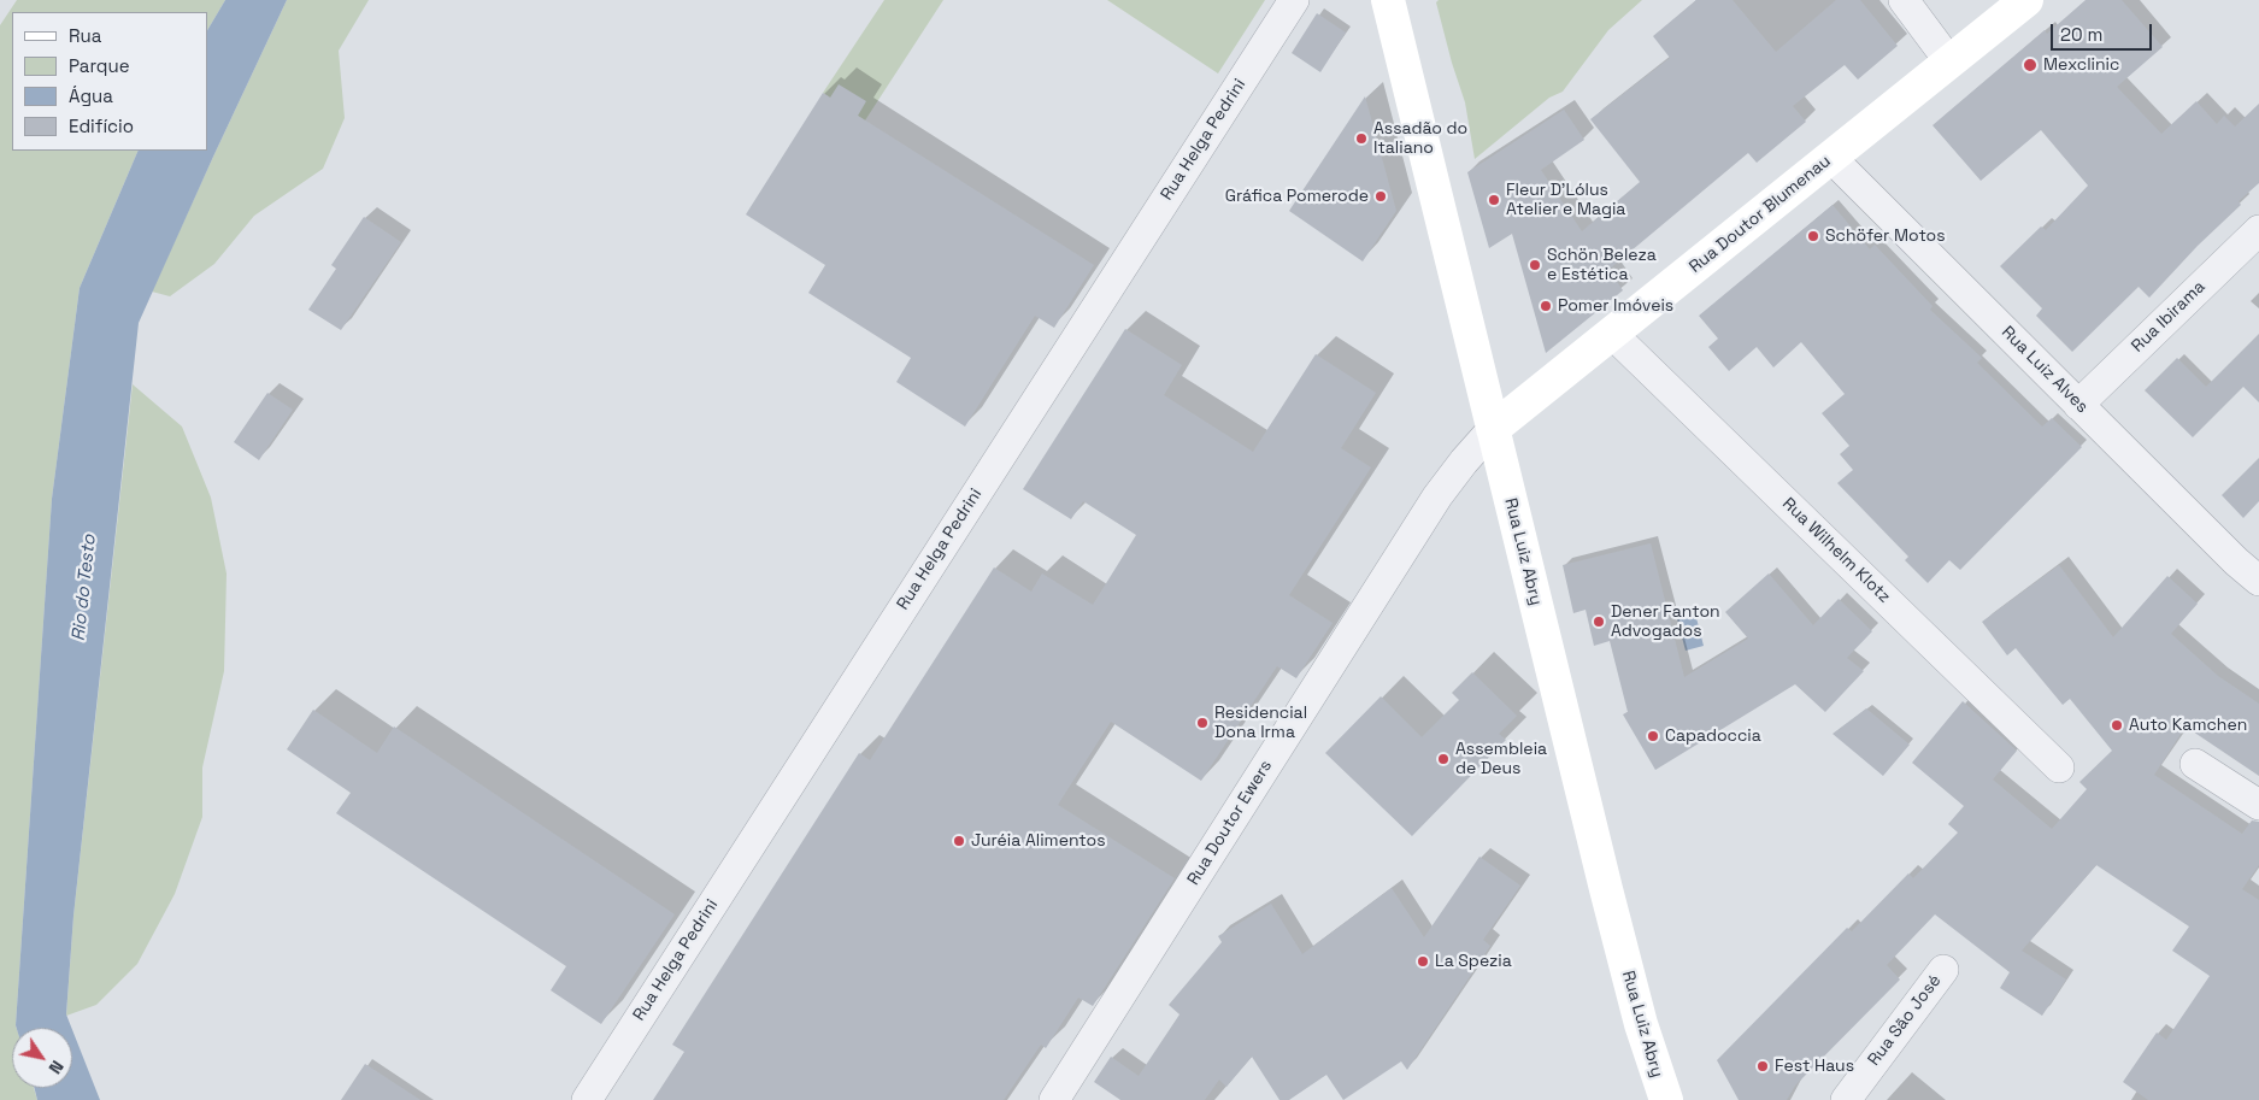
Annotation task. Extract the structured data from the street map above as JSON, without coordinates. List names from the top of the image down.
{
  "streets": {
    "main road": ["Rua Doutor Blumenau", "Rua Luiz Abry"],
    "street": [
      "Rua Helga Pedrini",
      "Rua Ibirama",
      "Rua Luiz Alves",
      "Rua Wilhelm Klotz",
      "Rua Doutor Ewers",
      "Rua São José"
    ]
  },
  "crossings": [
    ["Rua Doutor Blumenau", "Rua Luiz Alves"],
    ["Rua Doutor Blumenau", "Rua Wilhelm Klotz"],
    ["Rua Doutor Blumenau", "Rua Luiz Abry"],
    ["Rua Doutor Blumenau", "Rua Doutor Ewers"],
    ["Rua Ibirama", "Rua Luiz Alves"],
    ["Rua Luiz Abry", "Rua Doutor Ewers"]
  ],
  "water": ["Rio do Testo"],
  "places": [
    "Mexclinic",
    "Assadão do Italiano",
    "Gráfica Pomerode",
    "Fleur D'Lólus Atelier e Magia",
    "Schöfer Motos",
    "Schön Beleza e Estética",
    "Pomer Imóveis",
    "Dener Fanton Advogados",
    "Residencial Dona Irma",
    "Auto Kamchen",
    "Capadoccia",
    "Assembleia de Deus",
    "Juréia Alimentos",
    "La Spezia",
    "Fest Haus"
  ],
  "legend": [
    "Rua",
    "Parque",
    "Água",
    "Edifício"
  ],
  "scale_bar": "20 m",
  "north": "bottom right"
}
